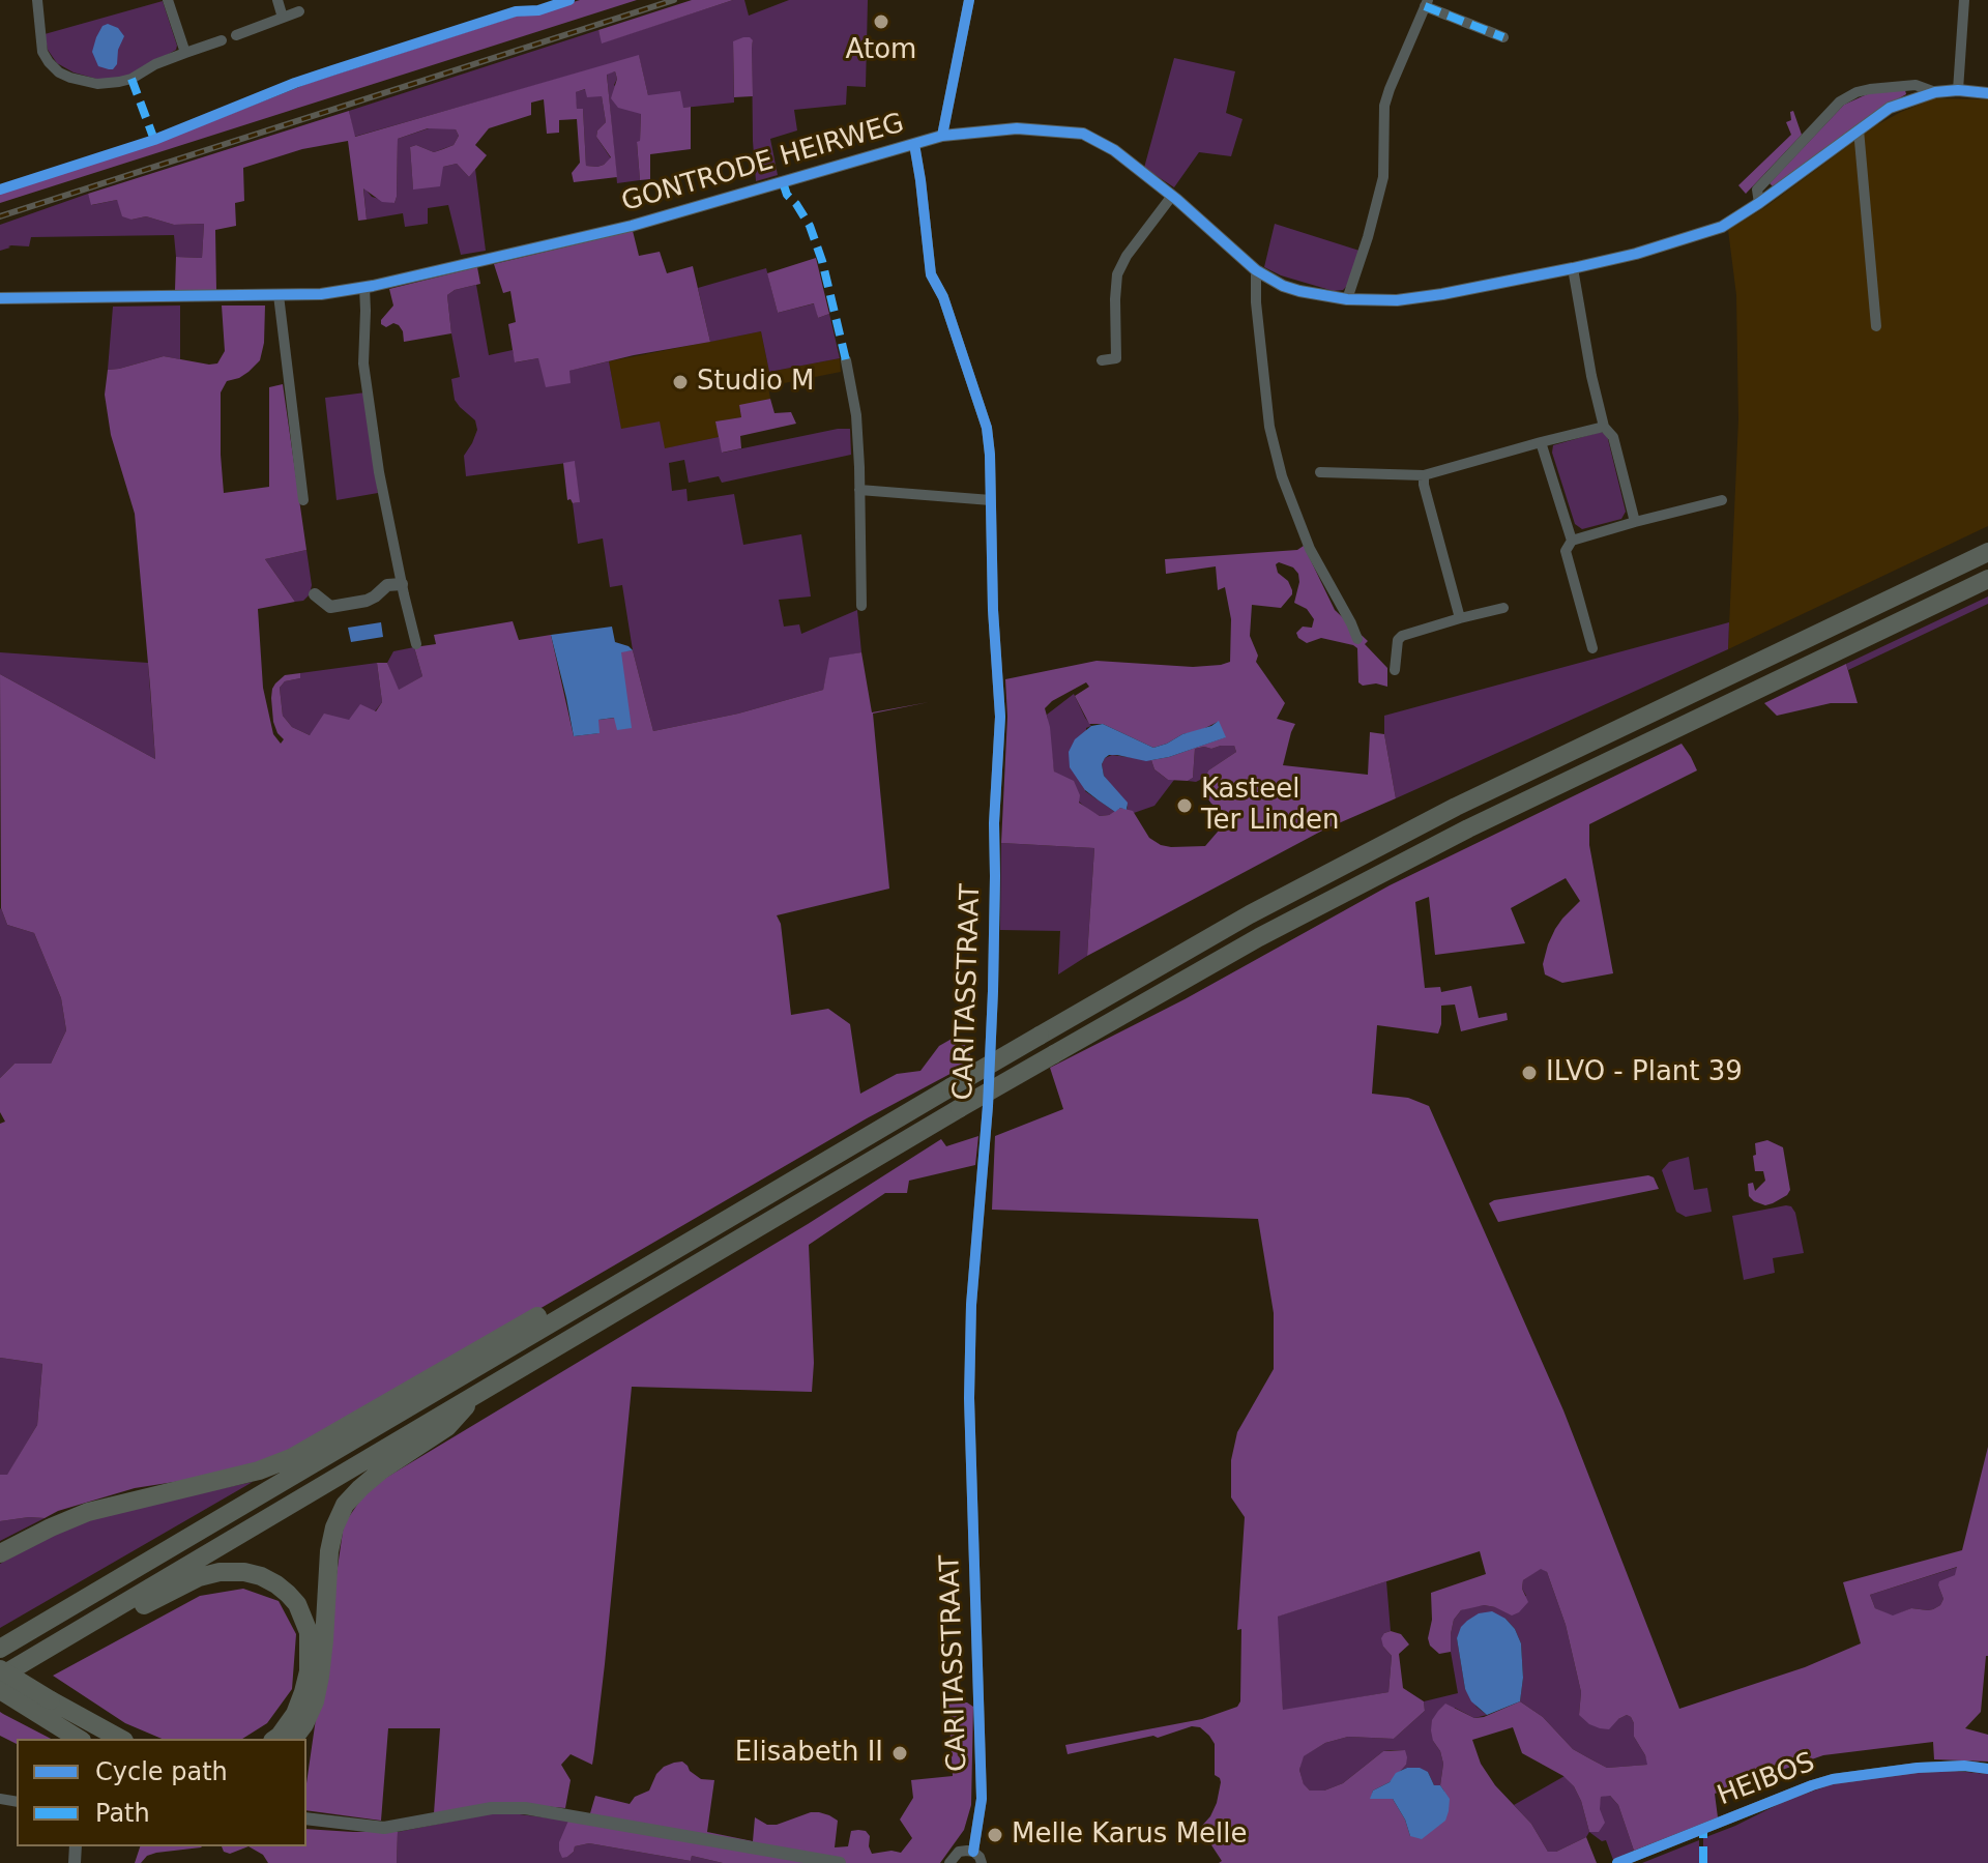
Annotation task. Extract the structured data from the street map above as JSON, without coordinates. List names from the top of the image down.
{
  "streets": {
    "street": ["GONTRODE HEIRWEG", "CARITASSTRAAT", "HEIBOS"]
  },
  "crossings": [
    ["GONTRODE HEIRWEG", "CARITASSTRAAT"]
  ],
  "places": [
    "Atom",
    "Studio M",
    "Kasteel Ter Linden",
    "ILVO - Plant 39",
    "Elisabeth II",
    "Melle Karus Melle"
  ],
  "legend": ["Cycle path", "Path"]
}
